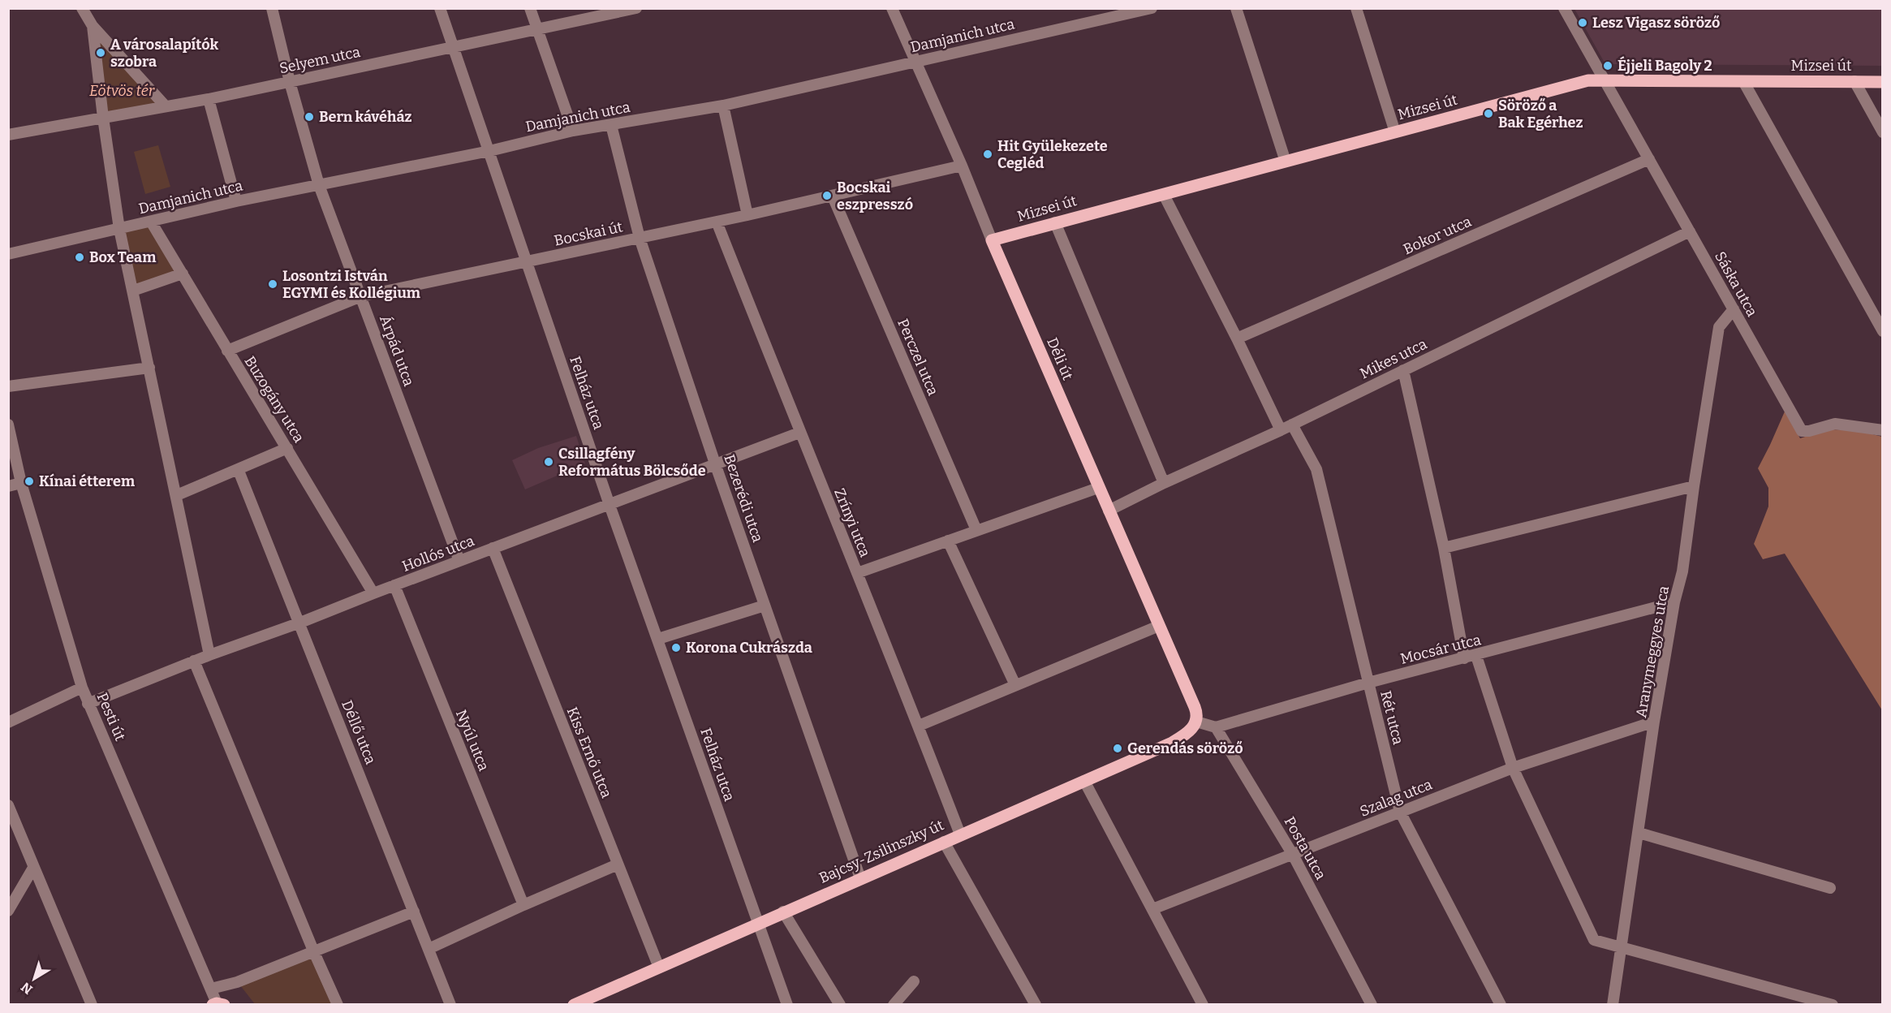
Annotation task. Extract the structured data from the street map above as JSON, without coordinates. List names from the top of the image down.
{
  "streets": {
    "main road": ["Mizsei út", "Déli út", "Bajcsy-Zsilinszky út"],
    "street": [
      "Damjanich utca",
      "Selyem utca",
      "Bocskai út",
      "Bokor utca",
      "Sáska utca",
      "Árpád utca",
      "Perczel utca",
      "Mikes utca",
      "Felház utca",
      "Buzogány utca",
      "Bezerédi utca",
      "Zrínyi utca",
      "Hollós utca",
      "Mocsár utca",
      "Aranymeggyes utca",
      "Pesti út",
      "Rét utca",
      "Déllő utca",
      "Nyúl utca",
      "Kiss Ernő utca",
      "Szalag utca",
      "Posta utca"
    ]
  },
  "crossings": [
    ["Damjanich utca", "Árpád utca"],
    ["Damjanich utca", "Déli út"],
    ["Damjanich utca", "Felház utca"],
    ["Damjanich utca", "Buzogány utca"],
    ["Damjanich utca", "Bezerédi utca"],
    ["Selyem utca", "Árpád utca"],
    ["Selyem utca", "Felház utca"],
    ["Mizsei út", "Sáska utca"],
    ["Mizsei út", "Déli út"],
    ["Bocskai út", "Árpád utca"],
    ["Bocskai út", "Perczel utca"],
    ["Bocskai út", "Déli út"],
    ["Bocskai út", "Felház utca"],
    ["Bocskai út", "Buzogány utca"],
    ["Bocskai út", "Bezerédi utca"],
    ["Bocskai út", "Zrínyi utca"],
    ["Bokor utca", "Sáska utca"],
    ["Sáska utca", "Mikes utca"],
    ["Sáska utca", "Aranymeggyes utca"],
    ["Árpád utca", "Hollós utca"],
    ["Déli út", "Mikes utca"],
    ["Déli út", "Bajcsy-Zsilinszky út"],
    ["Mikes utca", "Rét utca"],
    ["Felház utca", "Hollós utca"],
    ["Felház utca", "Bajcsy-Zsilinszky út"],
    ["Buzogány utca", "Hollós utca"],
    ["Bezerédi utca", "Hollós utca"],
    ["Bezerédi utca", "Bajcsy-Zsilinszky út"],
    ["Zrínyi utca", "Hollós utca"],
    ["Zrínyi utca", "Bajcsy-Zsilinszky út"],
    ["Hollós utca", "Pesti út"],
    ["Hollós utca", "Déllő utca"],
    ["Hollós utca", "Nyúl utca"],
    ["Hollós utca", "Kiss Ernő utca"],
    ["Mocsár utca", "Aranymeggyes utca"],
    ["Mocsár utca", "Rét utca"],
    ["Mocsár utca", "Posta utca"],
    ["Aranymeggyes utca", "Szalag utca"],
    ["Rét utca", "Szalag utca"],
    ["Kiss Ernő utca", "Bajcsy-Zsilinszky út"],
    ["Szalag utca", "Posta utca"]
  ],
  "parks": ["Eötvös tér"],
  "places": [
    "Lesz Vigasz söröző",
    "A városalapítók szobra",
    "Éjjeli Bagoly 2",
    "Söröző a Bak Egérhez",
    "Bern kávéház",
    "Hit Gyülekezete Cegléd",
    "Bocskai eszpresszó",
    "Box Team",
    "Losontzi István EGYMI és Kollégium",
    "Csillagfény Református Bölcsőde",
    "Kínai étterem",
    "Korona Cukrászda",
    "Gerendás söröző"
  ],
  "north": "bottom left"
}
